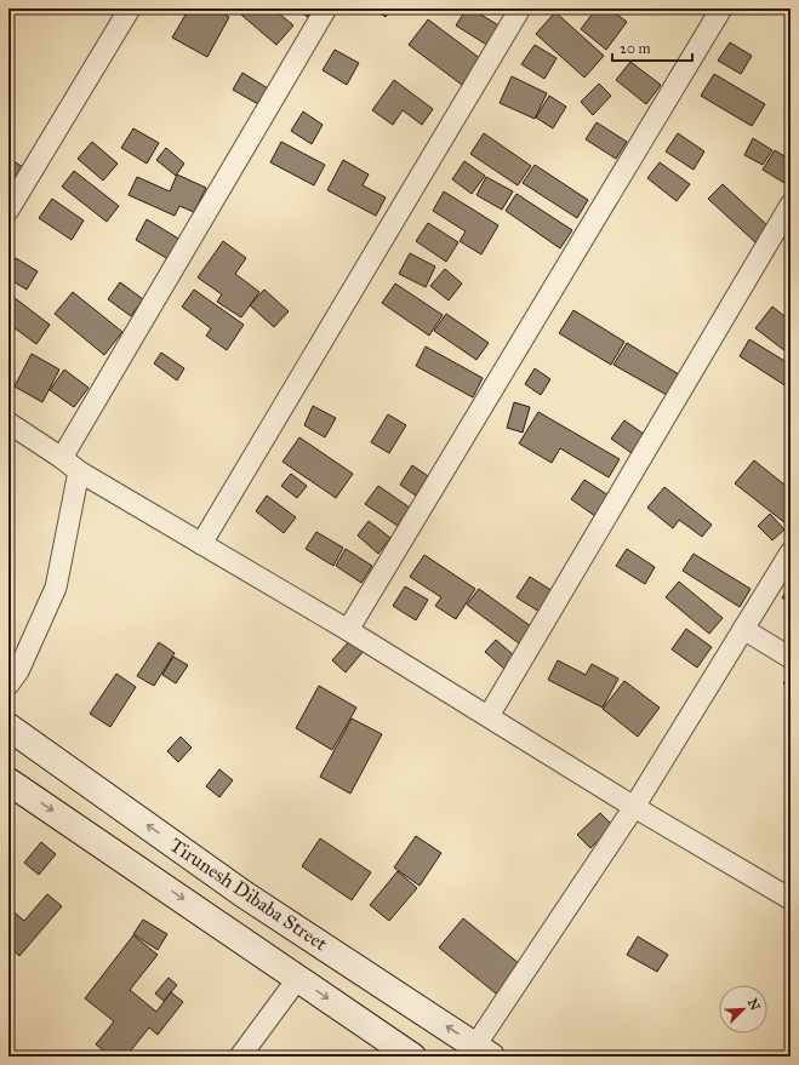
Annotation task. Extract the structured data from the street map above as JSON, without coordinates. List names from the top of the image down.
{
  "streets": {
    "main road": ["Tirunesh Dibaba Street"]
  },
  "scale_bar": "20 m",
  "north": "top right"
}
